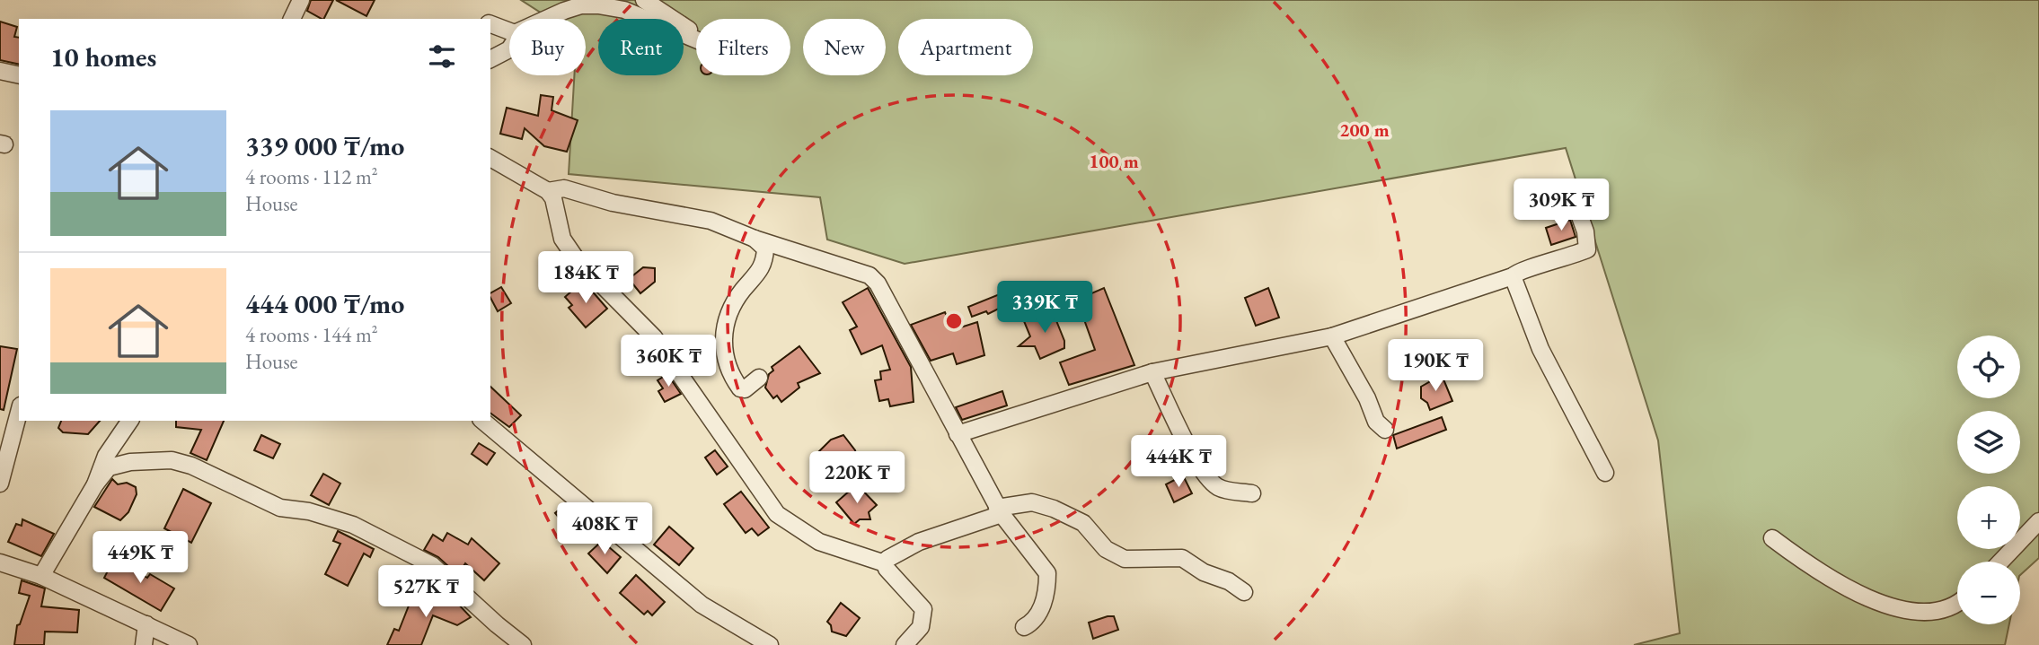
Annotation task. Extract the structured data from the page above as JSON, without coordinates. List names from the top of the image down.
{
  "page": {
    "chip": [
      "Buy",
      "Rent",
      "Filters",
      "New",
      "Apartment"
    ],
    "heading": "10 homes",
    "list": [
      {
        "name": "339 000 ₸/mo",
        "note": "4 rooms · 112 m² · House"
      },
      {
        "name": "444 000 ₸/mo",
        "note": "4 rooms · 144 m² · House"
      }
    ],
    "price": [
      "309K ₸",
      "184K ₸",
      "339K ₸",
      "360K ₸",
      "190K ₸",
      "444K ₸",
      "220K ₸",
      "408K ₸",
      "449K ₸",
      "527K ₸"
    ],
    "map_buttons": ["+", "−"]
  },
  "rings": ["200 m", "100 m"]
}
